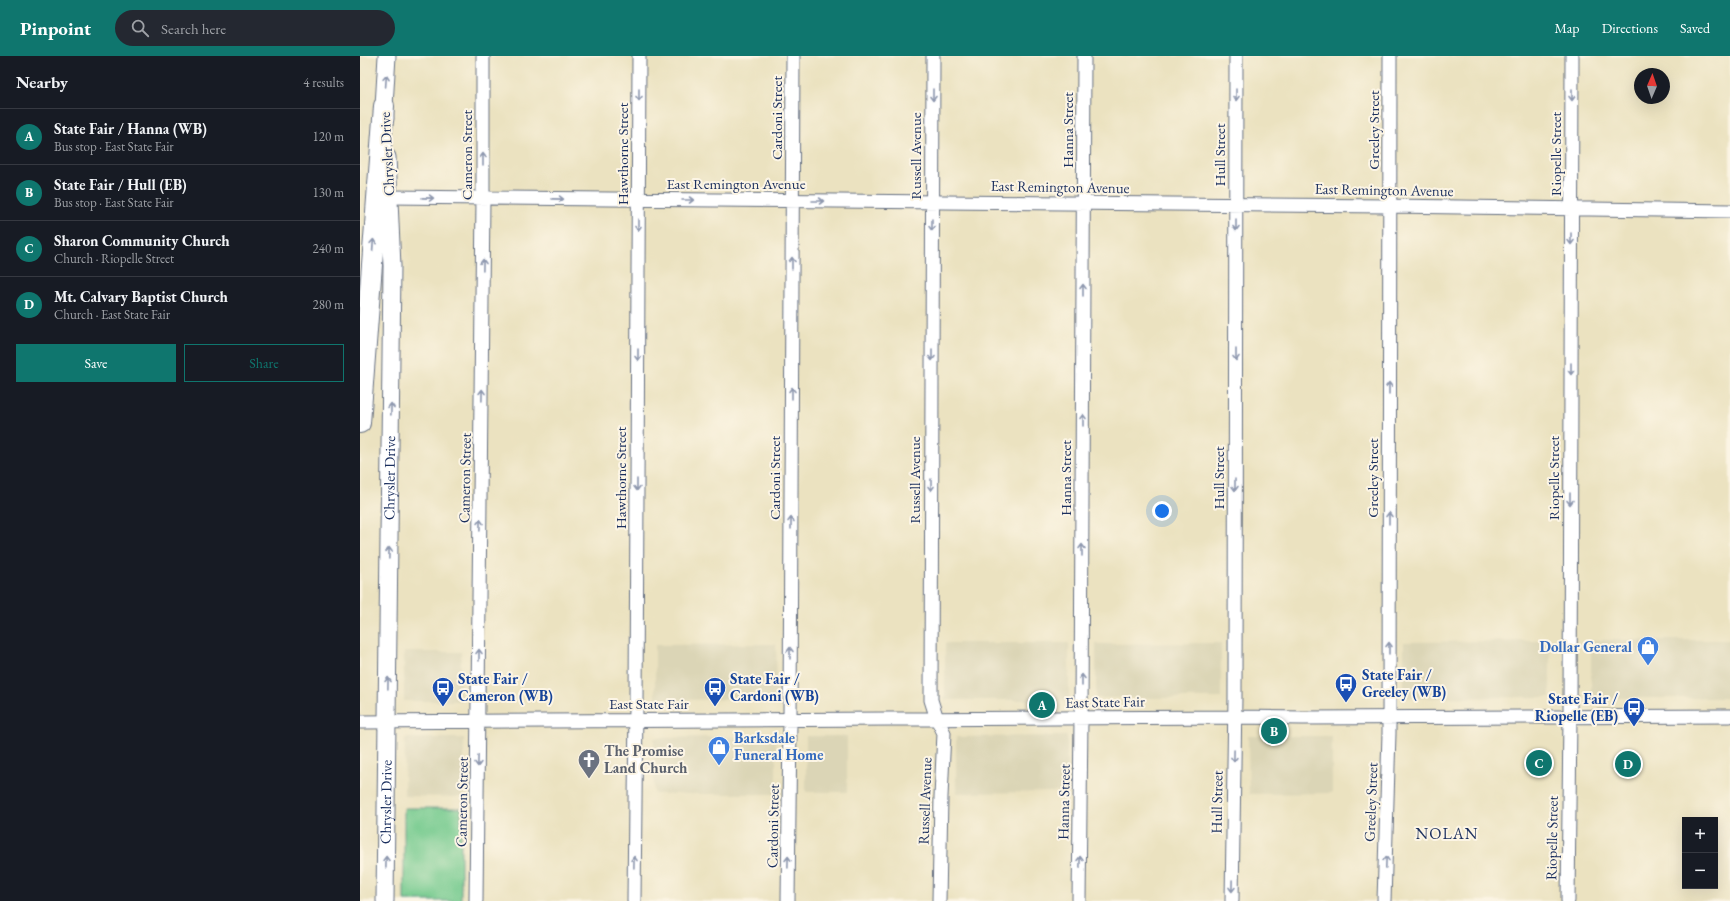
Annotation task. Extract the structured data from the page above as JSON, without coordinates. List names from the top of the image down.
{
  "streets": {
    "main road": ["Chrysler Drive"],
    "street": [
      "Cardoni Street",
      "Hanna Street",
      "Greeley Street",
      "Hawthorne Street",
      "Riopelle Street",
      "Cameron Street",
      "Hull Street",
      "Russell Avenue",
      "East Remington Avenue",
      "East State Fair"
    ]
  },
  "crossings": [
    ["Cardoni Street", "East Remington Avenue"],
    ["Cardoni Street", "East State Fair"],
    ["Hanna Street", "East Remington Avenue"],
    ["Hanna Street", "East State Fair"],
    ["Greeley Street", "East Remington Avenue"],
    ["Greeley Street", "East State Fair"],
    ["Chrysler Drive", "East Remington Avenue"],
    ["Chrysler Drive", "East State Fair"],
    ["Hawthorne Street", "East Remington Avenue"],
    ["Hawthorne Street", "East State Fair"],
    ["Riopelle Street", "East Remington Avenue"],
    ["Riopelle Street", "East State Fair"],
    ["Cameron Street", "East Remington Avenue"],
    ["Cameron Street", "East State Fair"],
    ["Hull Street", "East Remington Avenue"],
    ["Hull Street", "East State Fair"],
    ["Russell Avenue", "East Remington Avenue"],
    ["Russell Avenue", "East State Fair"]
  ],
  "one_way": [
    "Cardoni Street",
    "Hanna Street",
    "Greeley Street",
    "Chrysler Drive",
    "Riopelle Street",
    "Hull Street",
    "Russell Avenue",
    "East Remington Avenue"
  ],
  "districts": ["NOLAN"],
  "places": {
    "shop": ["Dollar General", "Barksdale Funeral Home"],
    "bus stop": [
      "State Fair / Greeley (WB)",
      "State Fair / Cameron (WB)",
      "State Fair / Cardoni (WB)",
      "State Fair / Riopelle (EB)"
    ],
    "church": ["The Promise Land Church"]
  },
  "north": "top",
  "page": {
    "header": "Pinpoint",
    "search": "Search here",
    "nav": ["Map", "Directions", "Saved"],
    "heading": ["Nearby", "4 results"],
    "list": [
      {
        "mark": "A",
        "name": "State Fair / Hanna (WB)",
        "note": "Bus stop · East State Fair",
        "value": "120 m"
      },
      {
        "mark": "B",
        "name": "State Fair / Hull (EB)",
        "note": "Bus stop · East State Fair",
        "value": "130 m"
      },
      {
        "mark": "C",
        "name": "Sharon Community Church",
        "note": "Church · Riopelle Street",
        "value": "240 m"
      },
      {
        "mark": "D",
        "name": "Mt. Calvary Baptist Church",
        "note": "Church · East State Fair",
        "value": "280 m"
      }
    ],
    "buttons": ["Save", "Share"],
    "pins": [
      "A",
      "B",
      "C",
      "D"
    ],
    "map_buttons": ["+", "−"]
  }
}
